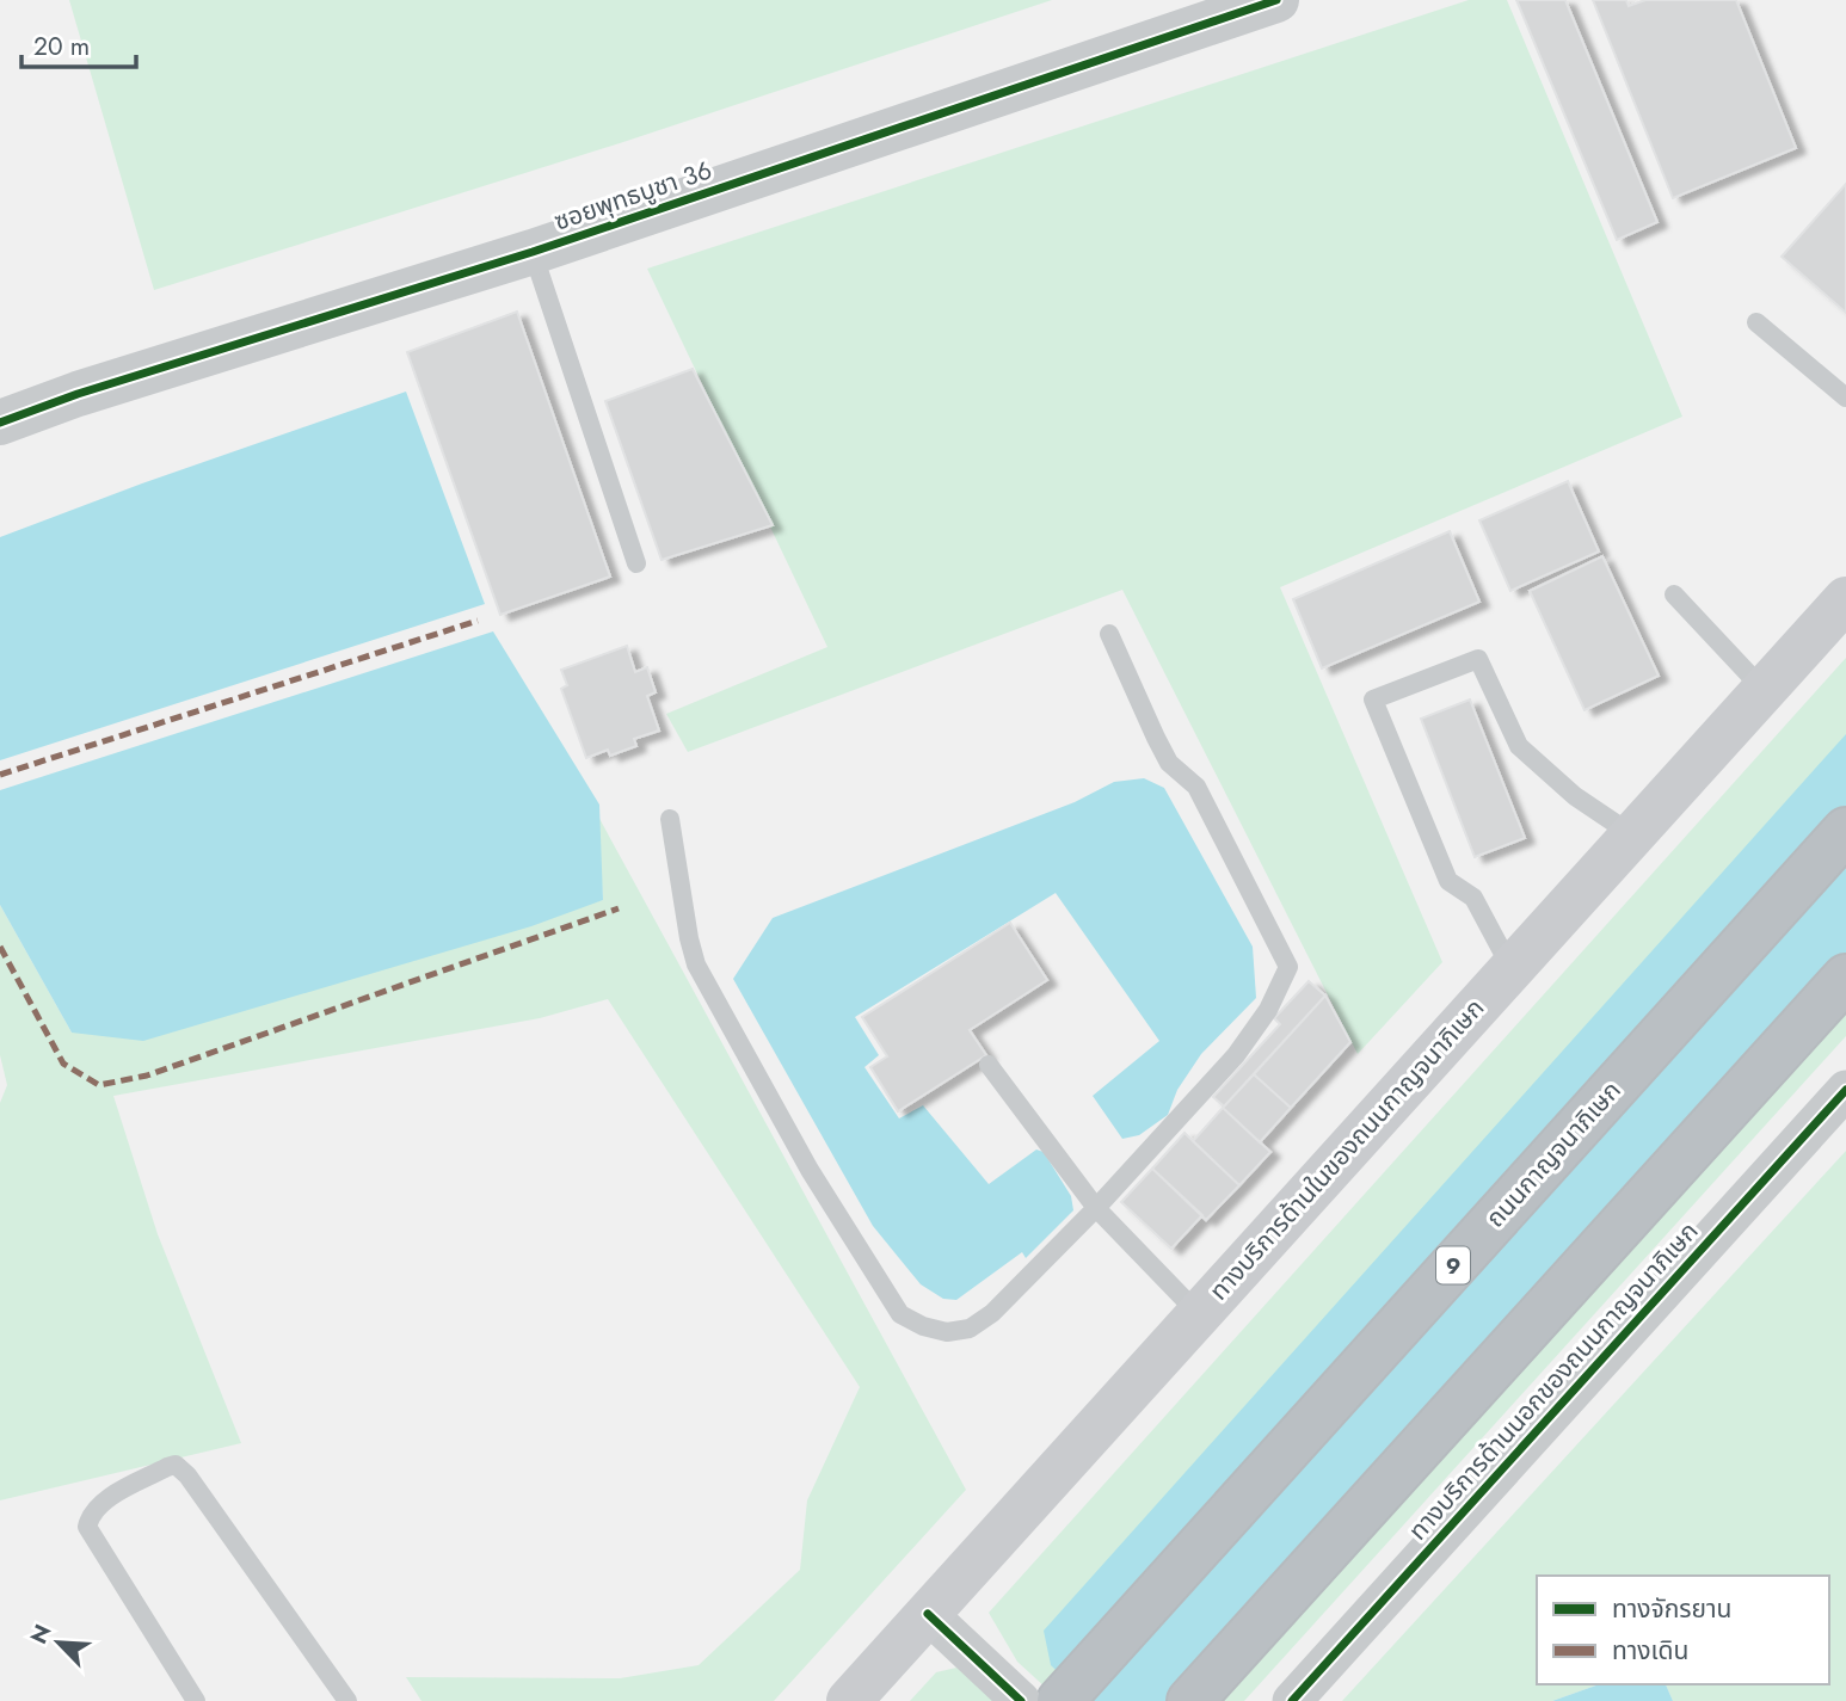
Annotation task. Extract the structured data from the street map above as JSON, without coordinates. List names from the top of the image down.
{
  "streets": {
    "highway": ["ถนนกาญจนาภิเษก", "9"],
    "main road": ["ทางบริการด้านในของถนนกาญจนาภิเษก"],
    "street": ["ซอยพุทธบูชา 36", "ทางบริการด้านนอกของถนนกาญจนาภิเษก"]
  },
  "legend": ["ทางจักรยาน", "ทางเดิน"],
  "scale_bar": "20 m",
  "north": "top left"
}
